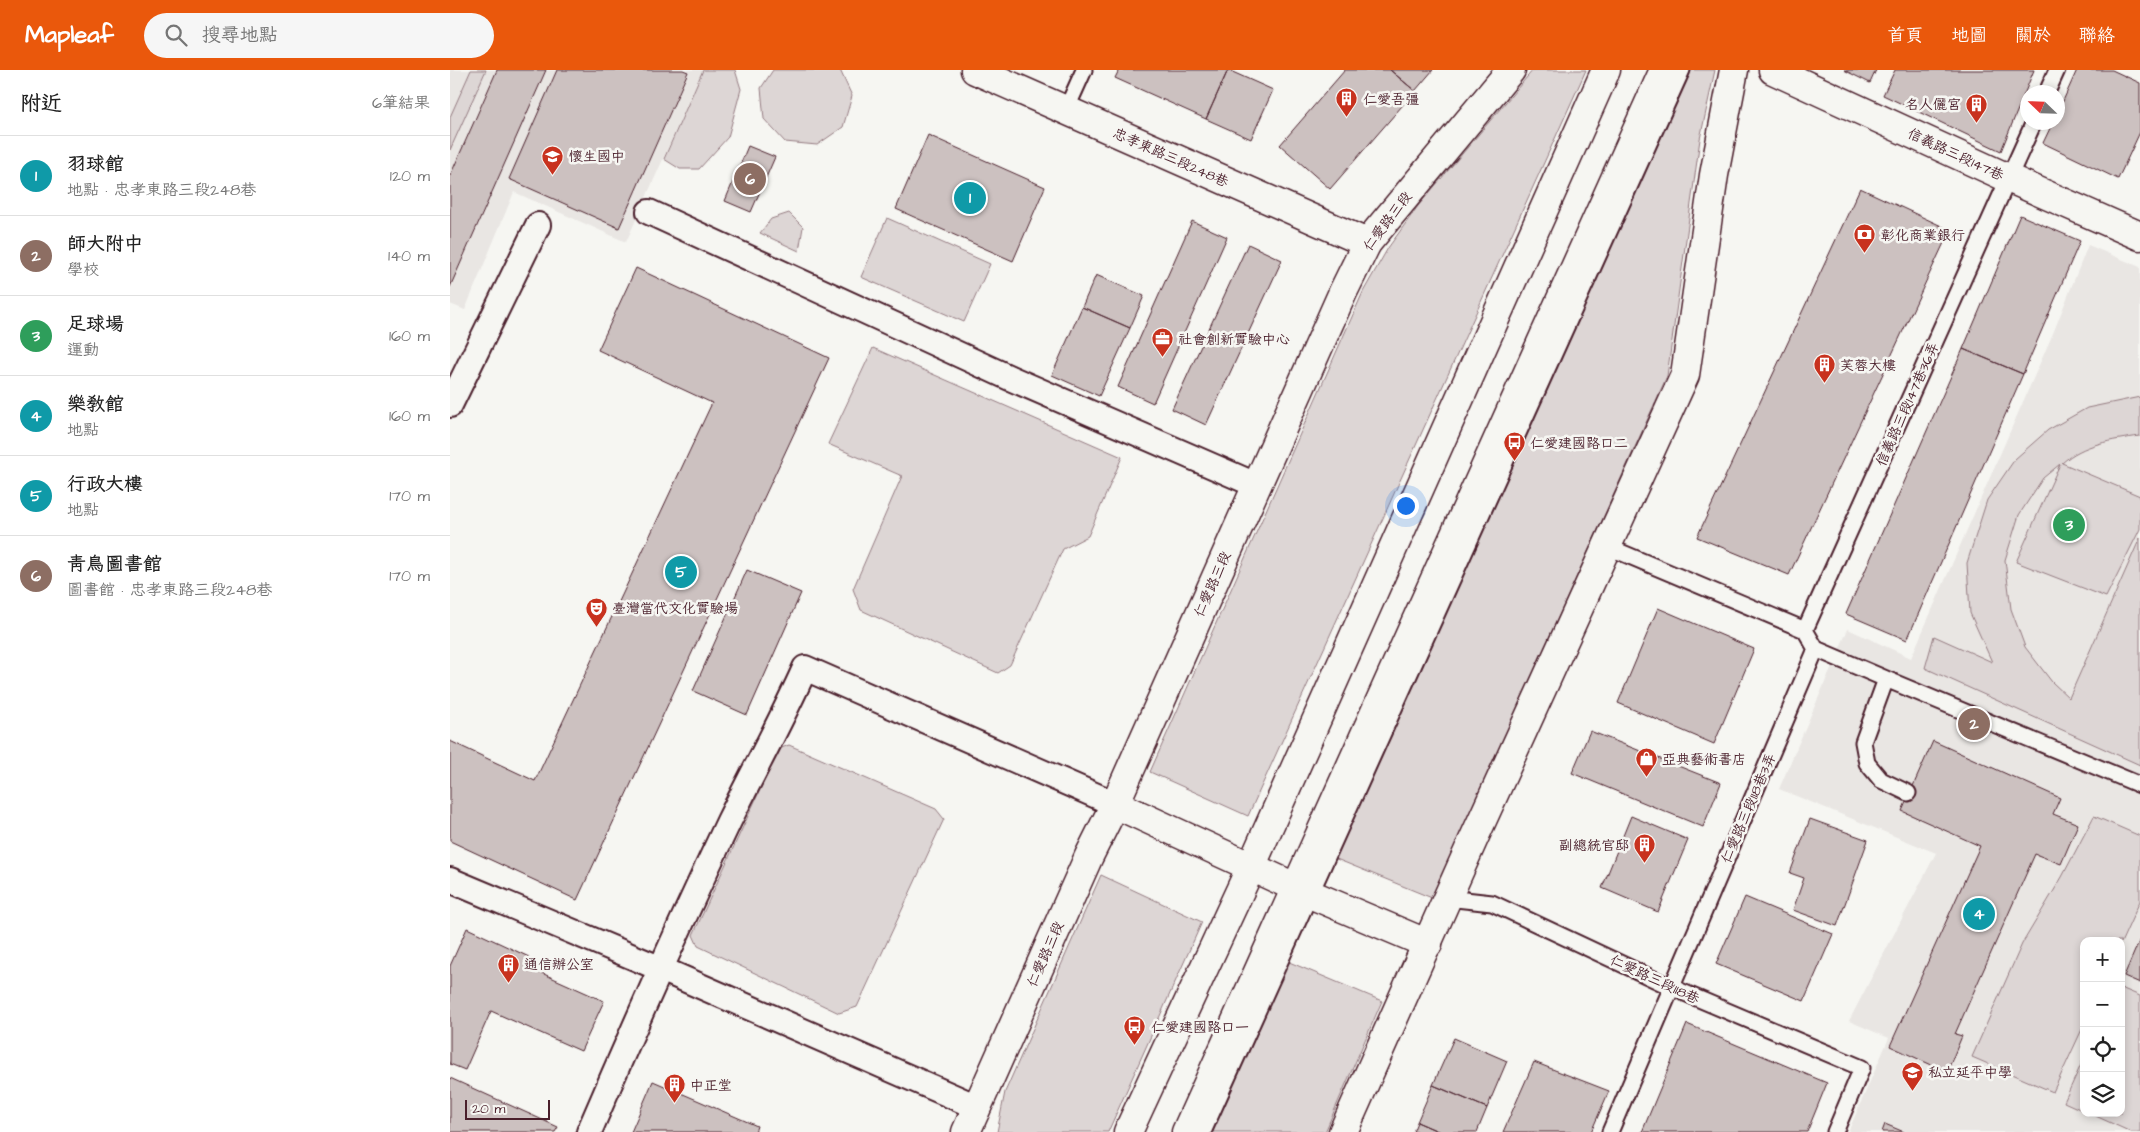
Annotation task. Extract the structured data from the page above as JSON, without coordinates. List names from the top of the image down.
{
  "streets": {
    "main road": ["信義路三段147巷", "忠孝東路三段248巷", "仁愛路三段"],
    "lane": ["信義路三段147巷36弄", "仁愛路三段118巷3弄", "仁愛路三段118巷"]
  },
  "crossings": [
    ["信義路三段147巷", "信義路三段147巷36弄"],
    ["忠孝東路三段248巷", "仁愛路三段"],
    ["仁愛路三段118巷3弄", "仁愛路三段118巷"]
  ],
  "places": {
    "building": [
      "仁愛吾彊",
      "名人儷宮",
      "芙蓉大樓",
      "副總統官邸",
      "通信辦公室",
      "中正堂"
    ],
    "school or university": ["懷生國中", "私立延平中學"],
    "bank": ["彰化商業銀行"],
    "office": ["社會創新實驗中心"],
    "bus stop": ["仁愛建國路口二", "仁愛建國路口一"],
    "theatre": ["臺灣當代文化實驗場"],
    "shop": ["亞典藝術書店"]
  },
  "scale_bar": "20 m",
  "north": "top left",
  "page": {
    "header": "Mapleaf",
    "search": "搜尋地點",
    "nav": [
      "首頁",
      "地圖",
      "關於",
      "聯絡"
    ],
    "heading": ["附近", "6筆結果"],
    "list": [
      {
        "mark": "1",
        "name": "羽球館",
        "note": "地點 · 忠孝東路三段248巷",
        "value": "120 m"
      },
      {
        "mark": "2",
        "name": "師大附中",
        "note": "學校",
        "value": "140 m"
      },
      {
        "mark": "3",
        "name": "足球場",
        "note": "運動",
        "value": "160 m"
      },
      {
        "mark": "4",
        "name": "樂教館",
        "note": "地點",
        "value": "160 m"
      },
      {
        "mark": "5",
        "name": "行政大樓",
        "note": "地點",
        "value": "170 m"
      },
      {
        "mark": "6",
        "name": "青鳥圖書館",
        "note": "圖書館 · 忠孝東路三段248巷",
        "value": "170 m"
      }
    ],
    "pins": [
      "6",
      "1",
      "3",
      "5",
      "2",
      "4"
    ],
    "map_buttons": ["+", "−"],
    "scale": "20 m"
  }
}
